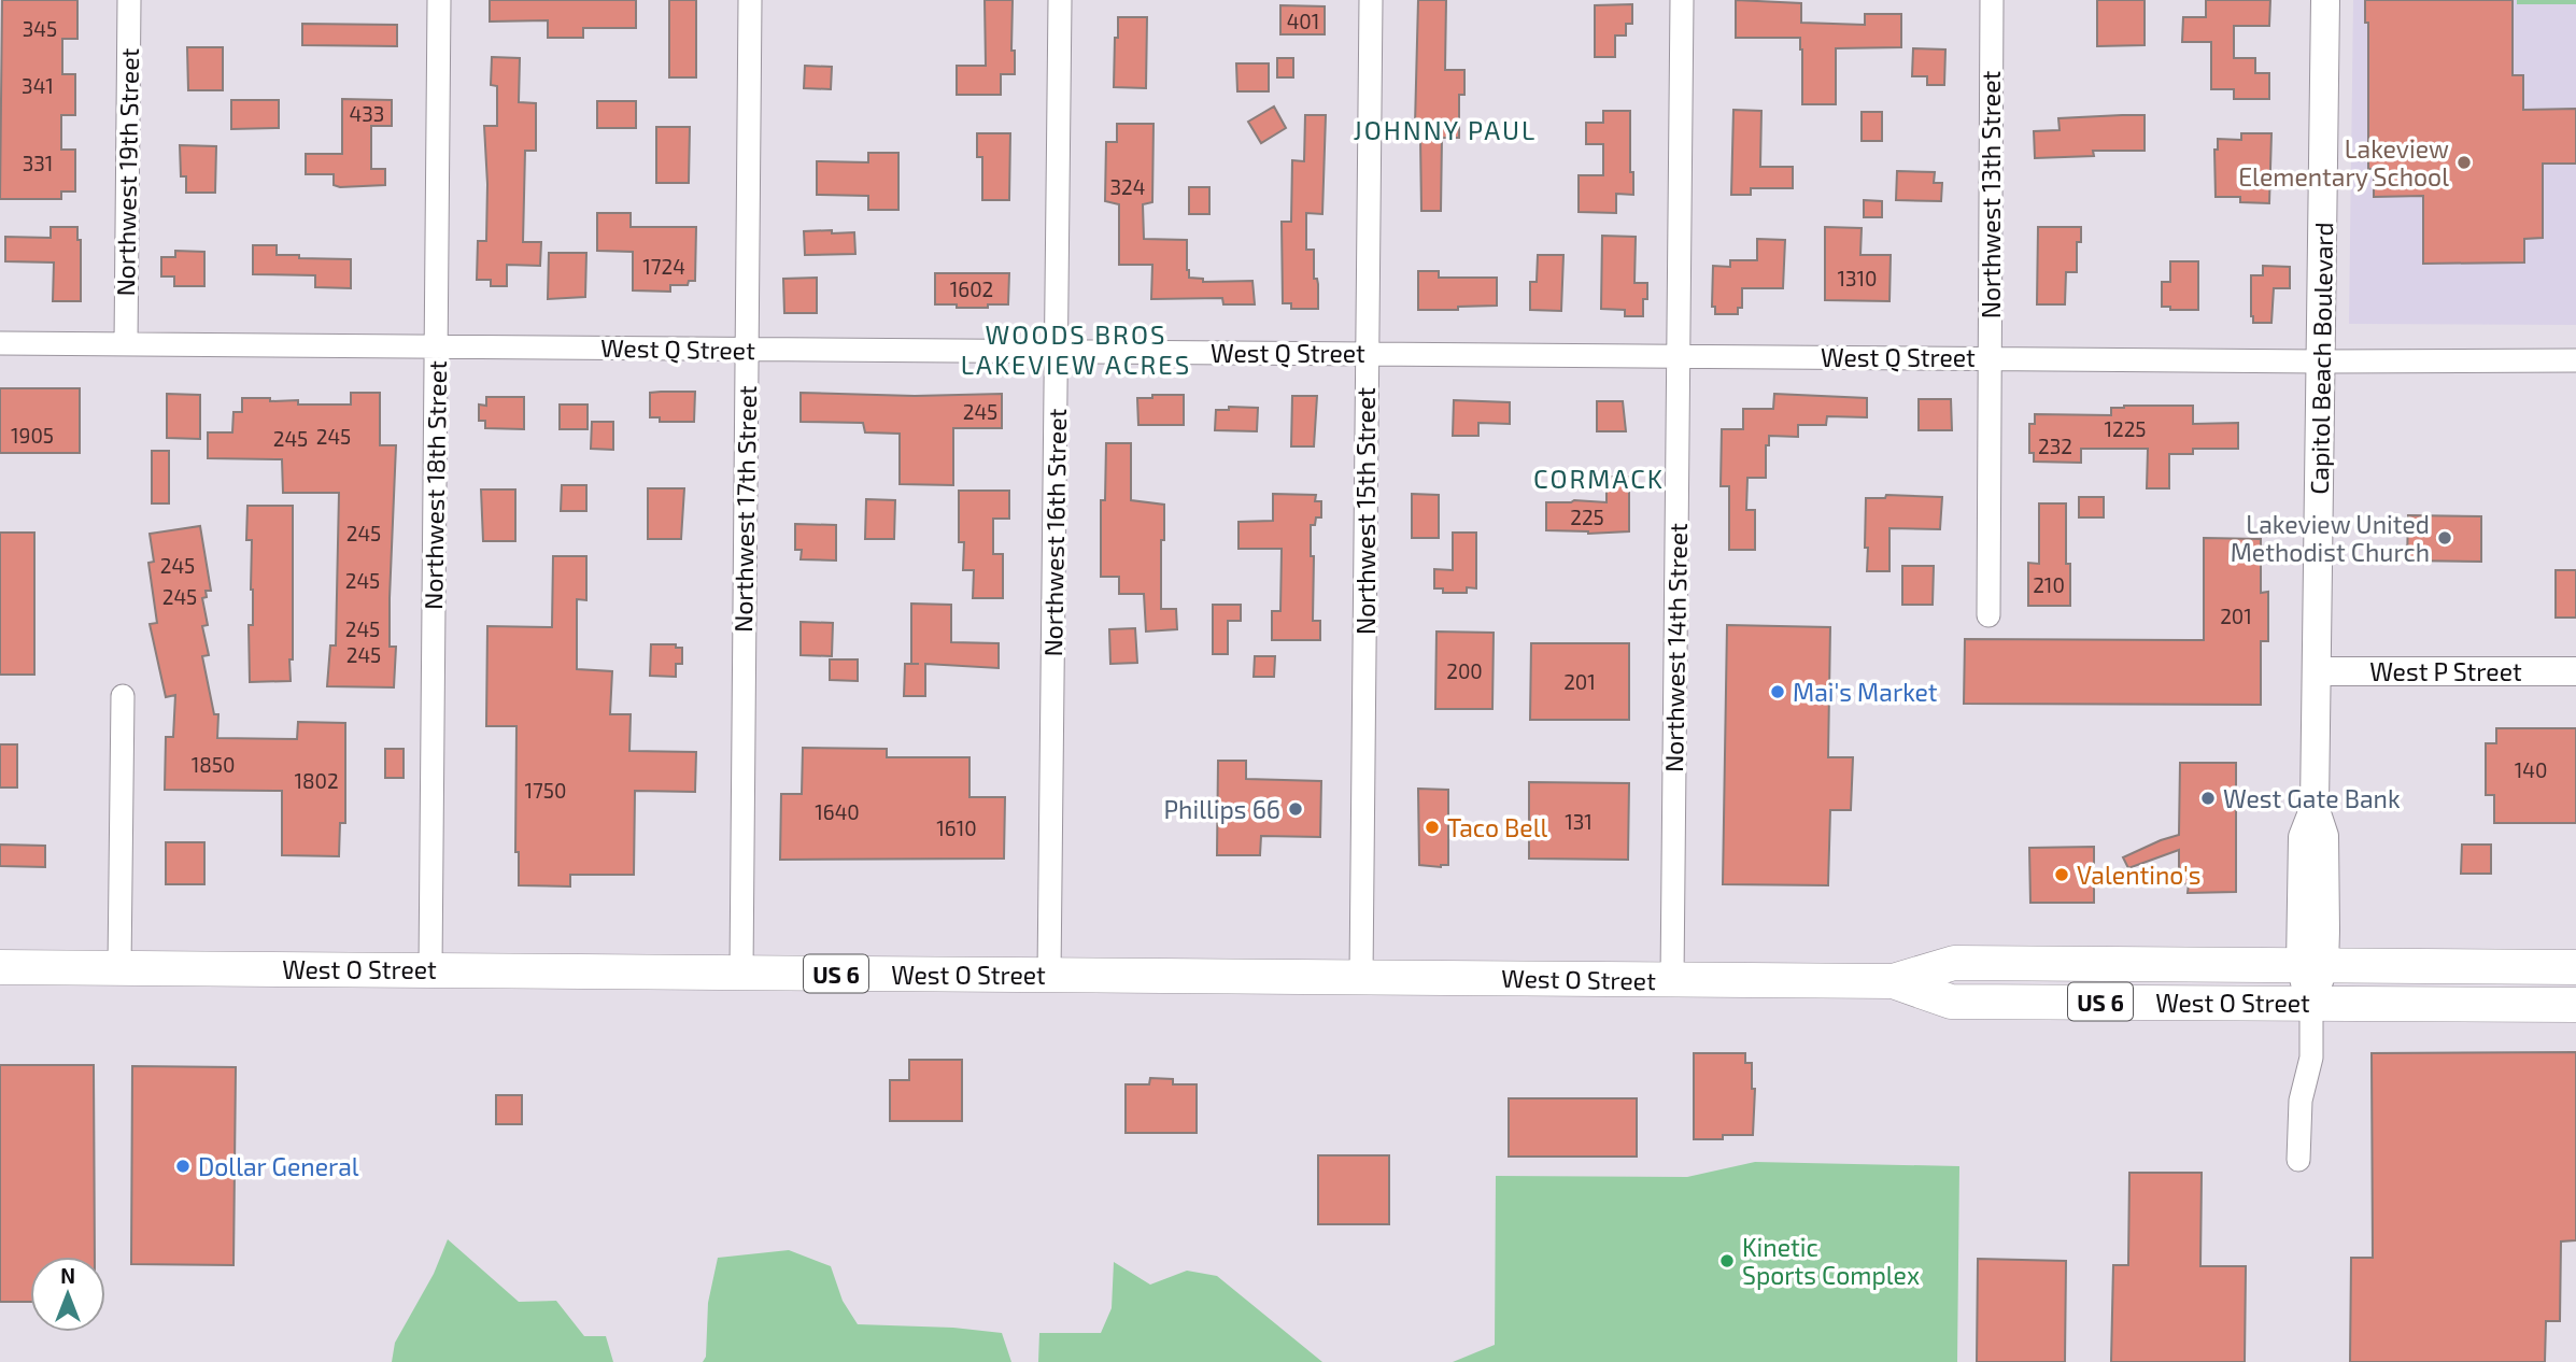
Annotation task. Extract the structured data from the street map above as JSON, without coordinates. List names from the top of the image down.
{
  "streets": {
    "main road": ["West O Street", "US 6"],
    "street": [
      "Northwest 19th Street",
      "Northwest 13th Street",
      "West Q Street",
      "Capitol Beach Boulevard",
      "Northwest 18th Street",
      "Northwest 17th Street",
      "Northwest 15th Street",
      "Northwest 16th Street",
      "Northwest 14th Street",
      "West P Street"
    ]
  },
  "crossings": [
    ["Northwest 19th Street", "West Q Street"],
    ["Northwest 13th Street", "West Q Street"],
    ["West Q Street", "Capitol Beach Boulevard"],
    ["West Q Street", "Northwest 18th Street"],
    ["West Q Street", "Northwest 17th Street"],
    ["West Q Street", "Northwest 15th Street"],
    ["West Q Street", "Northwest 16th Street"],
    ["West Q Street", "Northwest 14th Street"],
    ["Capitol Beach Boulevard", "West P Street"],
    ["Capitol Beach Boulevard", "West O Street"],
    ["Northwest 18th Street", "West O Street"],
    ["Northwest 17th Street", "West O Street"],
    ["Northwest 15th Street", "West O Street"],
    ["Northwest 16th Street", "West O Street"],
    ["Northwest 14th Street", "West O Street"]
  ],
  "districts": ["JOHNNY PAUL", "WOODS BROS LAKEVIEW ACRES", "CORMACK"],
  "places": [
    "Lakeview Elementary School",
    "Lakeview United Methodist Church",
    "Mai's Market",
    "West Gate Bank",
    "Phillips 66",
    "Taco Bell",
    "Valentino's",
    "Dollar General",
    "Kinetic Sports Complex"
  ],
  "house_numbers": [
    "401",
    "345",
    "341",
    "433",
    "331",
    "324",
    "1724",
    "1310",
    "1602",
    "245",
    "1225",
    "1905",
    "245",
    "245",
    "232",
    "225",
    "245",
    "245",
    "245",
    "210",
    "245",
    "201",
    "245",
    "245",
    "200",
    "201",
    "1850",
    "140",
    "1802",
    "1750",
    "1640",
    "131",
    "1610"
  ],
  "north": "top"
}
